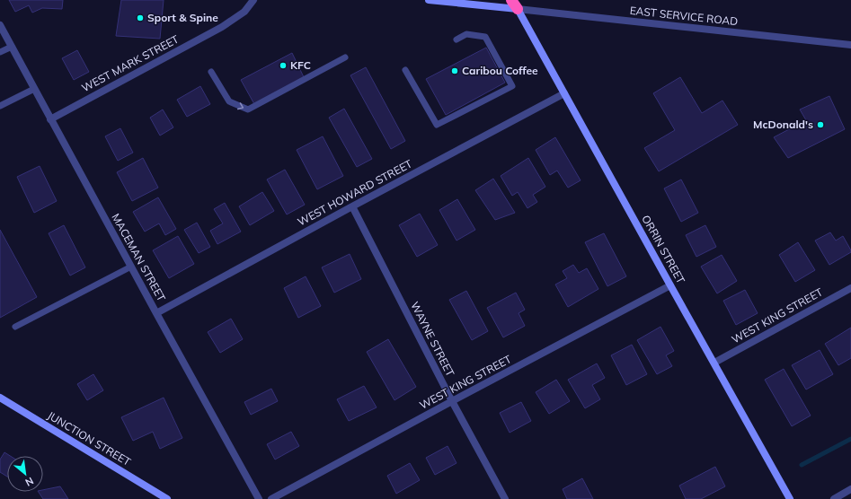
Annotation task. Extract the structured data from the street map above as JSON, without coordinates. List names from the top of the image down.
{
  "streets": {
    "street": [
      "EAST SERVICE ROAD",
      "WEST MARK STREET",
      "WEST HOWARD STREET",
      "ORRIN STREET",
      "MACEMAN STREET",
      "WEST KING STREET",
      "WAYNE STREET",
      "JUNCTION STREET"
    ]
  },
  "crossings": [
    ["EAST SERVICE ROAD", "ORRIN STREET"],
    ["WEST MARK STREET", "MACEMAN STREET"],
    ["WEST HOWARD STREET", "ORRIN STREET"],
    ["WEST HOWARD STREET", "MACEMAN STREET"],
    ["WEST HOWARD STREET", "WAYNE STREET"],
    ["ORRIN STREET", "WEST KING STREET"],
    ["WEST KING STREET", "WAYNE STREET"]
  ],
  "places": [
    "Sport & Spine",
    "KFC",
    "Caribou Coffee",
    "McDonald's"
  ],
  "north": "bottom right"
}
